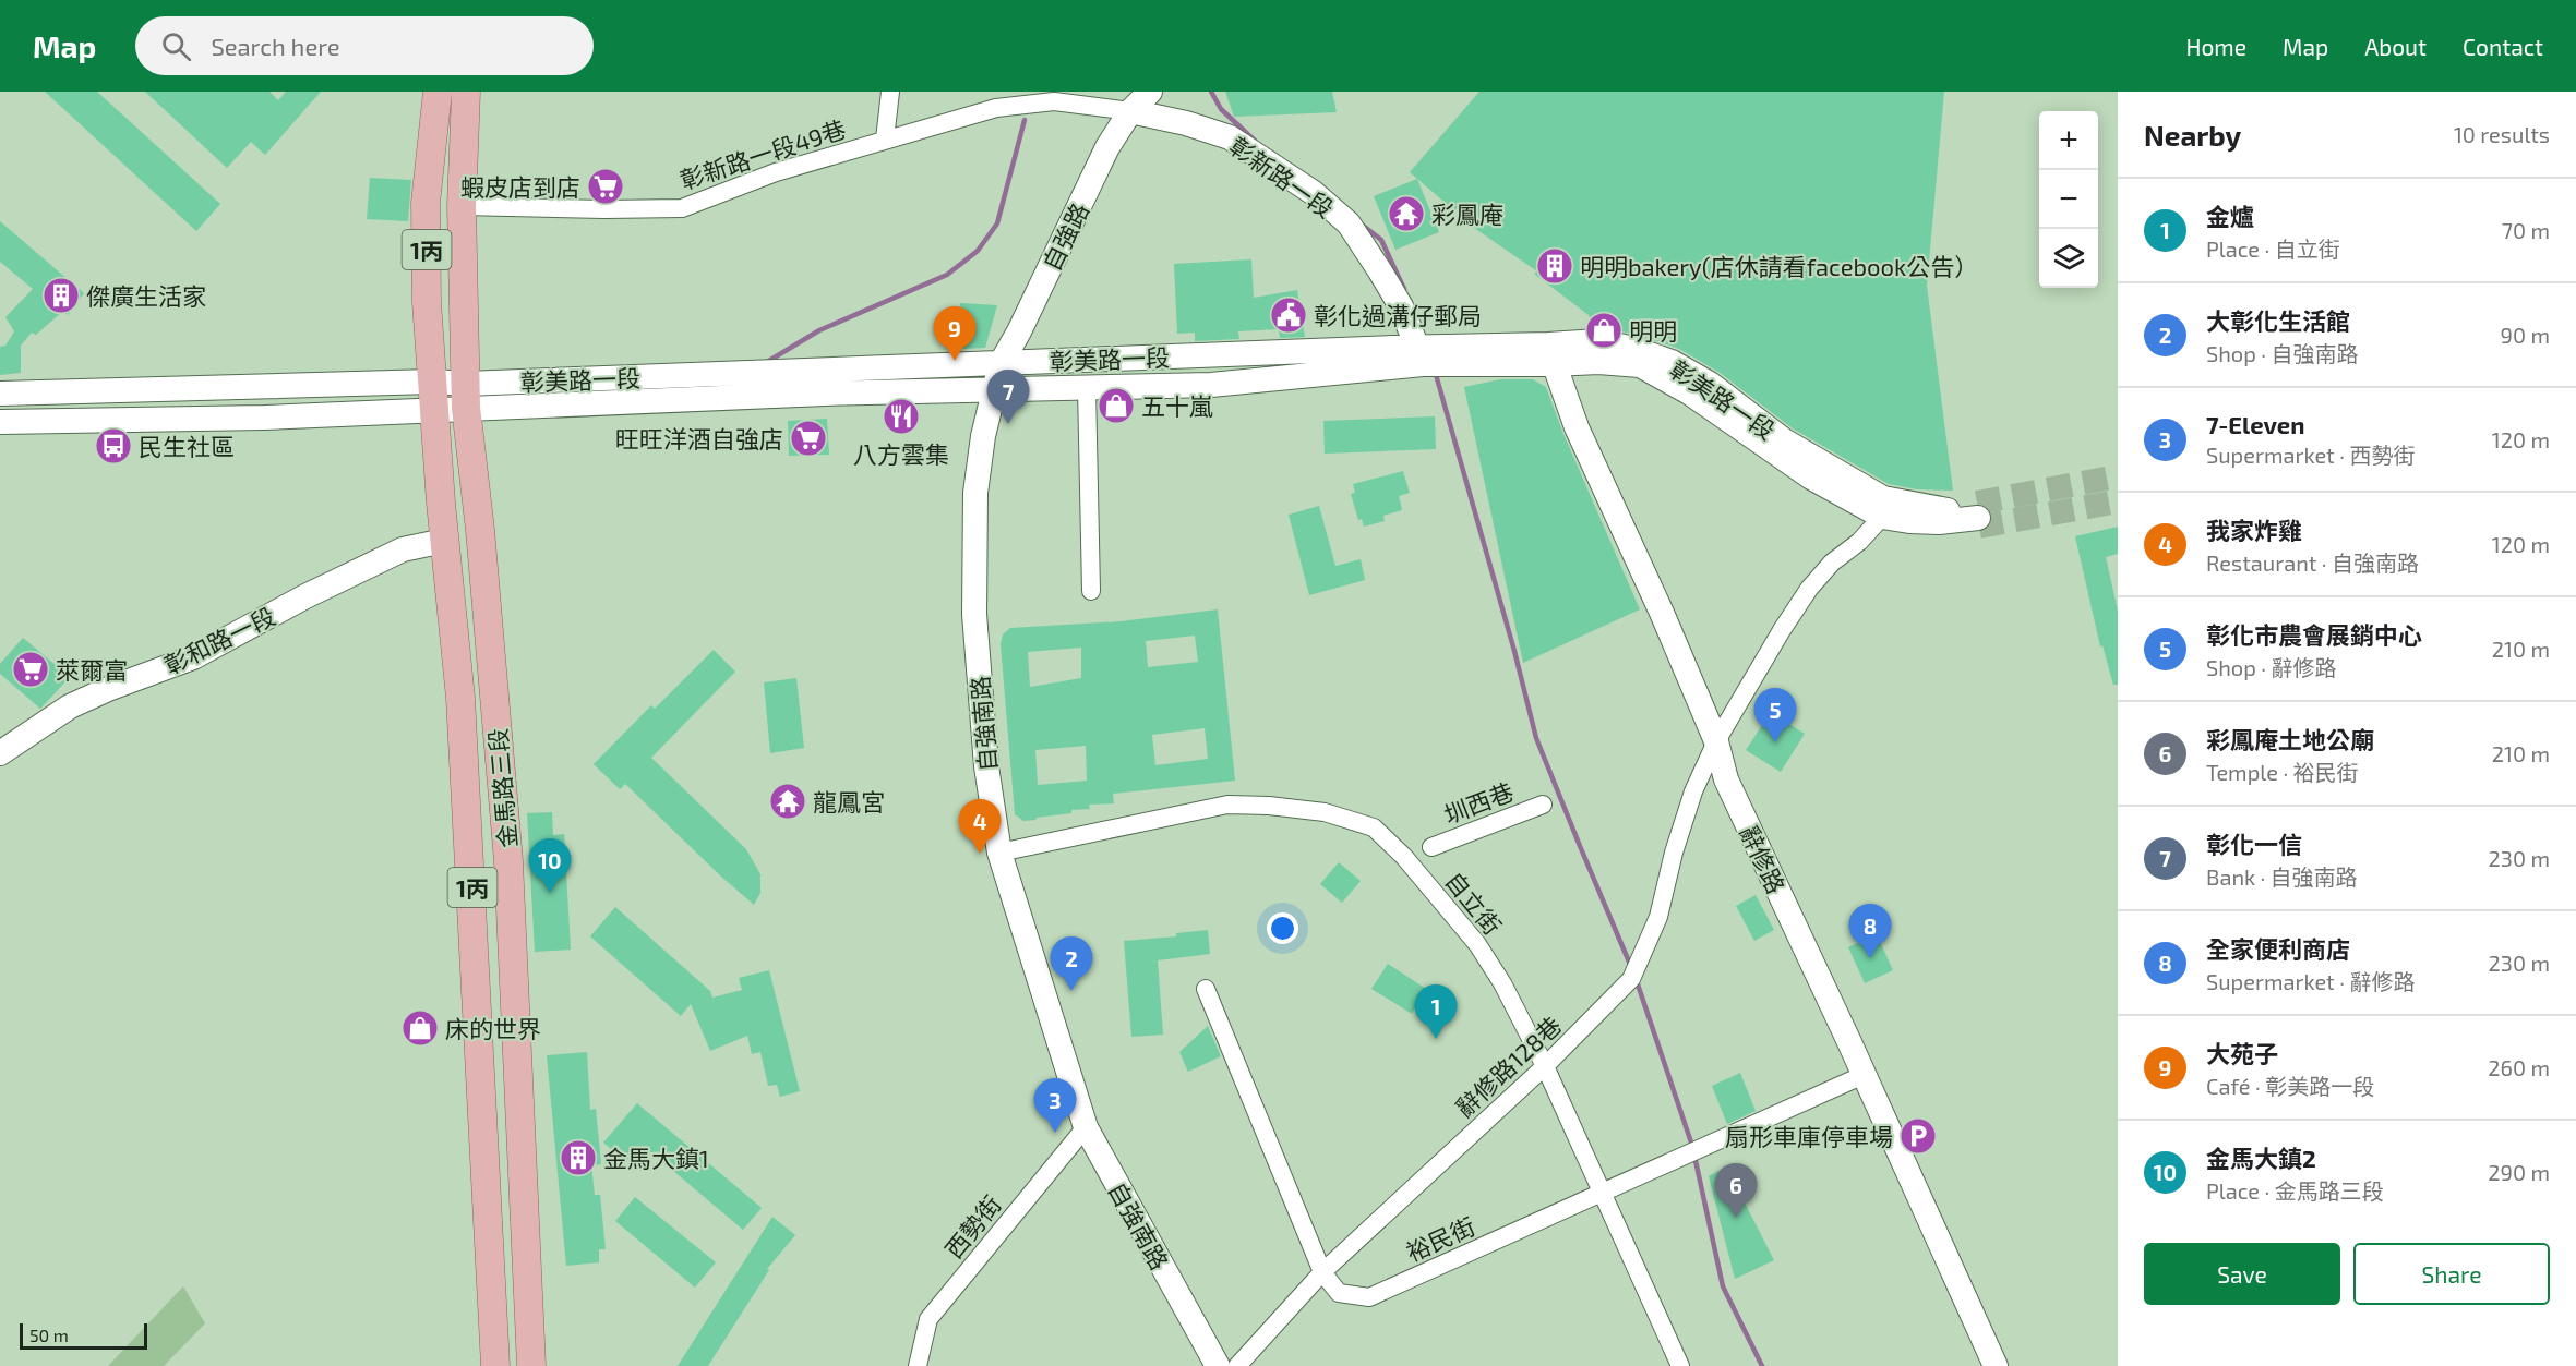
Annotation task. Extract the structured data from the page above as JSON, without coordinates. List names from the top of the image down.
{
  "streets": {
    "main road": ["1丙", "金馬路三段"],
    "street": [
      "彰新路一段49巷",
      "彰新路一段",
      "自強路",
      "彰美路一段",
      "彰和路一段",
      "自強南路",
      "圳西巷",
      "辭修路",
      "自立街",
      "辭修路128巷",
      "西勢街",
      "裕民街"
    ]
  },
  "crossings": [
    ["彰新路一段49巷", "彰新路一段"],
    ["彰新路一段49巷", "1丙"],
    ["彰新路一段", "自強路"],
    ["彰新路一段", "彰美路一段"],
    ["自強路", "彰美路一段"],
    ["自強路", "自強南路"],
    ["1丙", "彰美路一段"],
    ["1丙", "金馬路三段"],
    ["彰美路一段", "自強南路"],
    ["彰美路一段", "金馬路三段"],
    ["彰美路一段", "辭修路"],
    ["彰美路一段", "辭修路128巷"],
    ["彰和路一段", "金馬路三段"],
    ["自強南路", "自立街"],
    ["自強南路", "西勢街"],
    ["辭修路", "辭修路128巷"],
    ["辭修路", "裕民街"],
    ["自立街", "辭修路128巷"],
    ["自立街", "裕民街"],
    ["辭修路128巷", "裕民街"]
  ],
  "places": {
    "supermarket": ["蝦皮店到店", "旺旺洋酒自強店", "萊爾富"],
    "temple": ["彩鳳庵", "龍鳳宮"],
    "building": ["明明bakery(店休請看facebook公告）", "傑廣生活家", "金馬大鎮1"],
    "public building": ["彰化過溝仔郵局"],
    "shop": ["明明", "五十嵐", "床的世界"],
    "restaurant": ["八方雲集"],
    "bus stop": ["民生社區"],
    "parking": ["扇形車庫停車場"]
  },
  "scale_bar": "50 m",
  "page": {
    "header": "Map",
    "search": "Search here",
    "nav": [
      "Home",
      "Map",
      "About",
      "Contact"
    ],
    "heading": ["Nearby", "10 results"],
    "map_buttons": ["+", "−"],
    "list": [
      {
        "mark": "1",
        "name": "金爐",
        "note": "Place · 自立街",
        "value": "70 m"
      },
      {
        "mark": "2",
        "name": "大彰化生活館",
        "note": "Shop · 自強南路",
        "value": "90 m"
      },
      {
        "mark": "3",
        "name": "7-Eleven",
        "note": "Supermarket · 西勢街",
        "value": "120 m"
      },
      {
        "mark": "4",
        "name": "我家炸雞",
        "note": "Restaurant · 自強南路",
        "value": "120 m"
      },
      {
        "mark": "5",
        "name": "彰化市農會展銷中心",
        "note": "Shop · 辭修路",
        "value": "210 m"
      },
      {
        "mark": "6",
        "name": "彩鳳庵土地公廟",
        "note": "Temple · 裕民街",
        "value": "210 m"
      },
      {
        "mark": "7",
        "name": "彰化一信",
        "note": "Bank · 自強南路",
        "value": "230 m"
      },
      {
        "mark": "8",
        "name": "全家便利商店",
        "note": "Supermarket · 辭修路",
        "value": "230 m"
      },
      {
        "mark": "9",
        "name": "大苑子",
        "note": "Café · 彰美路一段",
        "value": "260 m"
      },
      {
        "mark": "10",
        "name": "金馬大鎮2",
        "note": "Place · 金馬路三段",
        "value": "290 m"
      }
    ],
    "pins": [
      "9",
      "7",
      "5",
      "4",
      "10",
      "8",
      "2",
      "1",
      "3",
      "6"
    ],
    "buttons": ["Save", "Share"],
    "scale": "50 m"
  }
}
